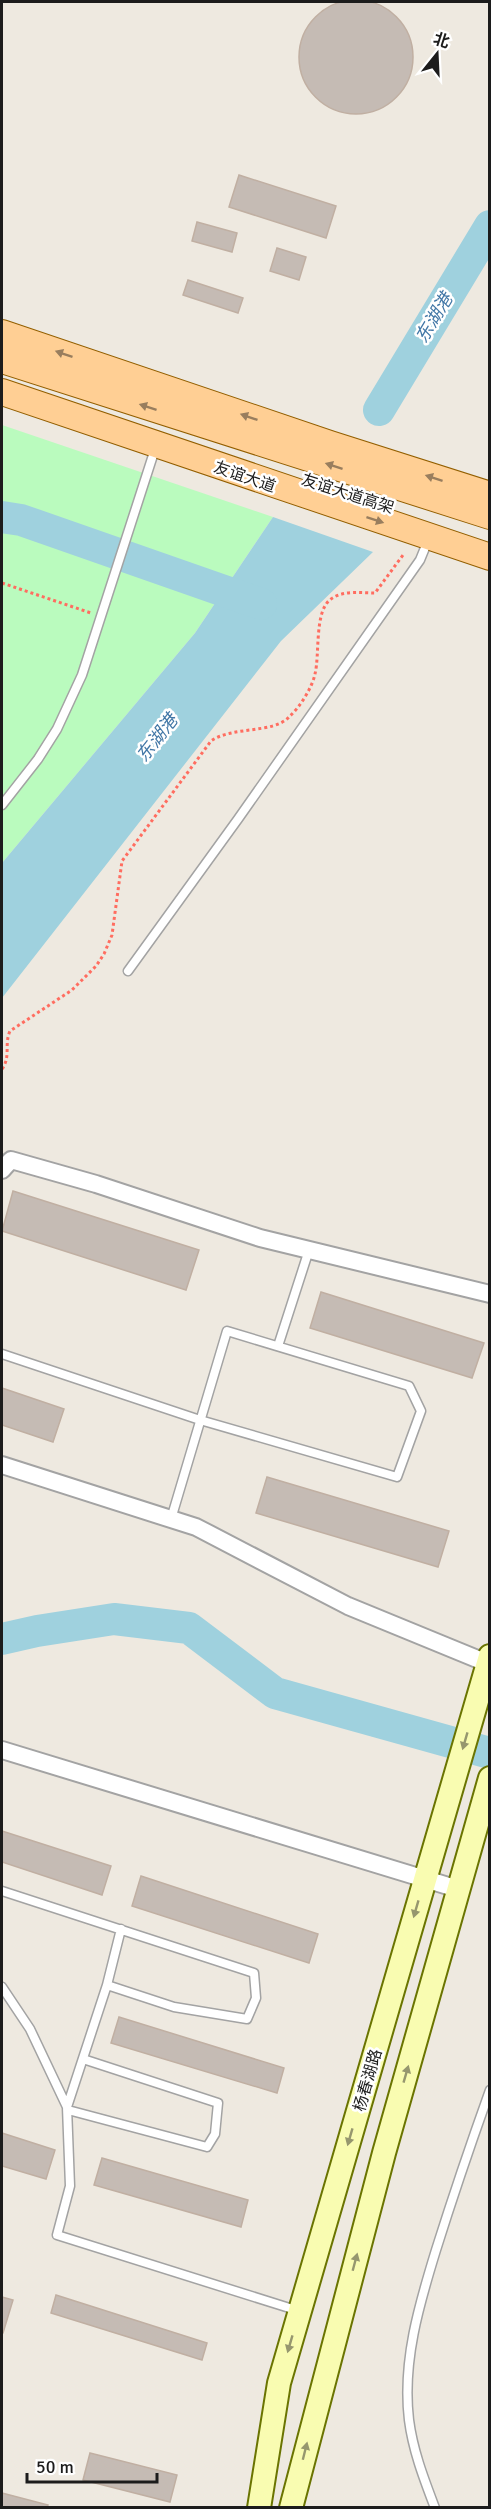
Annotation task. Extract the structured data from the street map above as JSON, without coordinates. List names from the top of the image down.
{
  "streets": {
    "main road": ["友谊大道", "友谊大道高架", "杨春湖路"]
  },
  "water": ["东湖港"],
  "scale_bar": "50 m",
  "north": "top"
}
